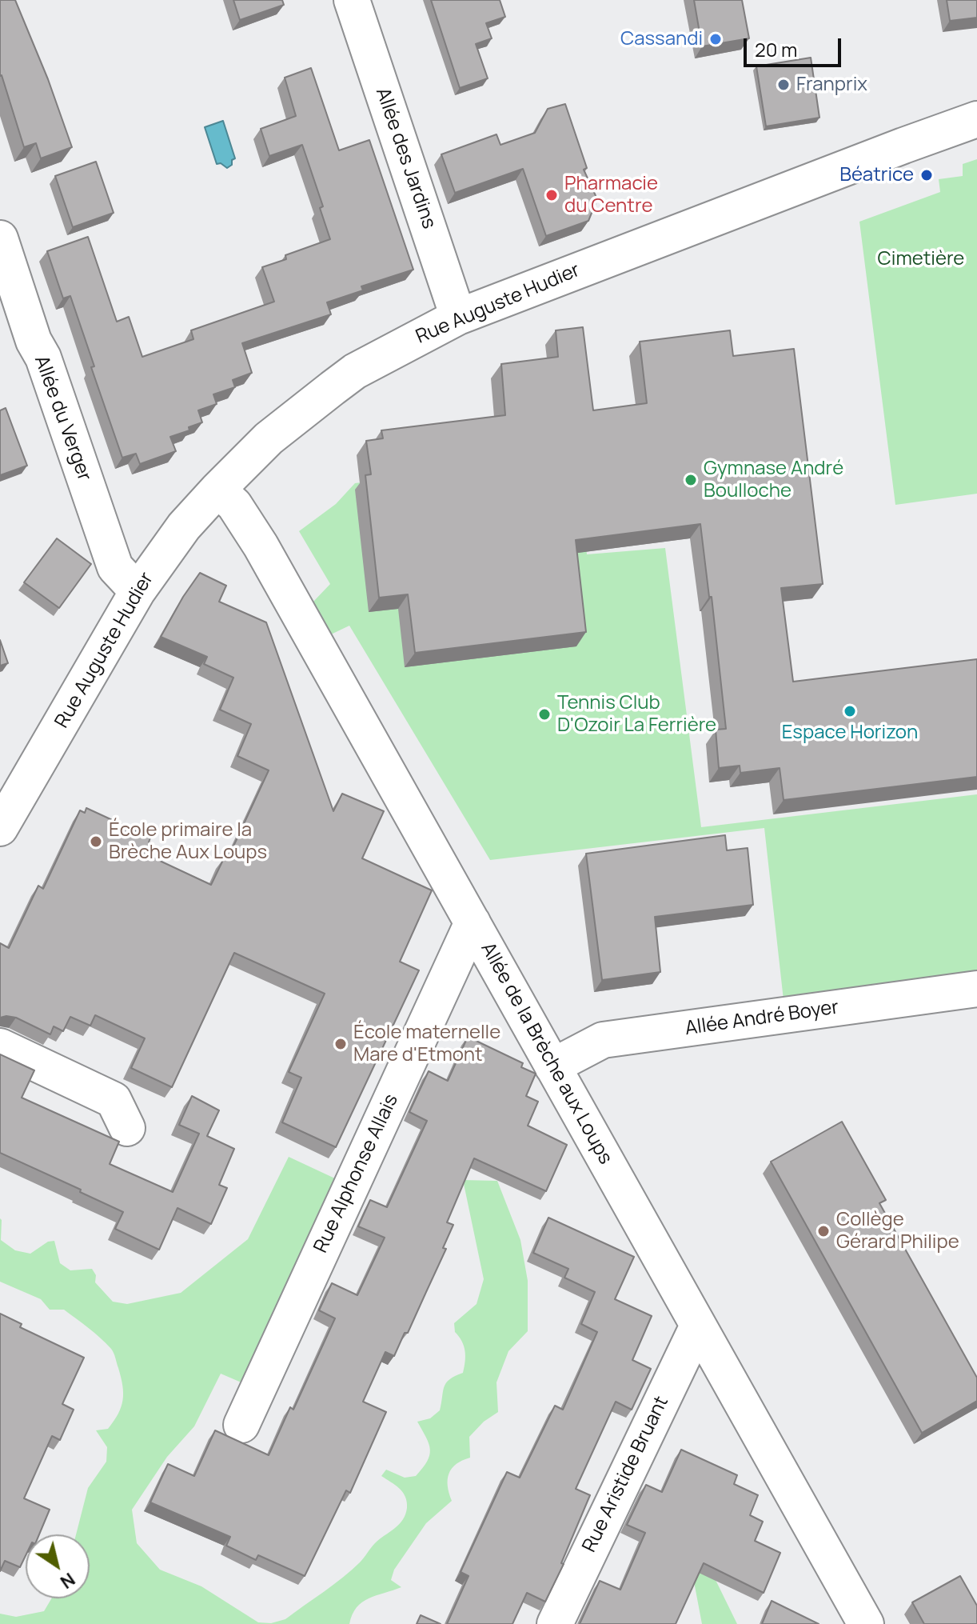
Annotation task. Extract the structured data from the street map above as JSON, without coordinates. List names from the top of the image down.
{
  "streets": {
    "street": [
      "Allée des Jardins",
      "Rue Auguste Hudier",
      "Allée du Verger",
      "Allée André Boyer",
      "Allée de la Brèche aux Loups",
      "Rue Alphonse Allais",
      "Rue Aristide Bruant"
    ]
  },
  "crossings": [
    ["Allée des Jardins", "Rue Auguste Hudier"],
    ["Rue Auguste Hudier", "Allée du Verger"],
    ["Rue Auguste Hudier", "Allée de la Brèche aux Loups"],
    ["Allée André Boyer", "Allée de la Brèche aux Loups"],
    ["Allée de la Brèche aux Loups", "Rue Alphonse Allais"],
    ["Allée de la Brèche aux Loups", "Rue Aristide Bruant"]
  ],
  "parks": ["Cimetière"],
  "places": [
    "Cassandi",
    "Franprix",
    "Béatrice",
    "Pharmacie du Centre",
    "Gymnase André Boulloche",
    "Espace Horizon",
    "Tennis Club D'Ozoir La Ferrière",
    "École primaire la Brèche Aux Loups",
    "École maternelle Mare d'Etmont",
    "Collège Gérard Philipe"
  ],
  "scale_bar": "20 m",
  "north": "bottom right"
}
